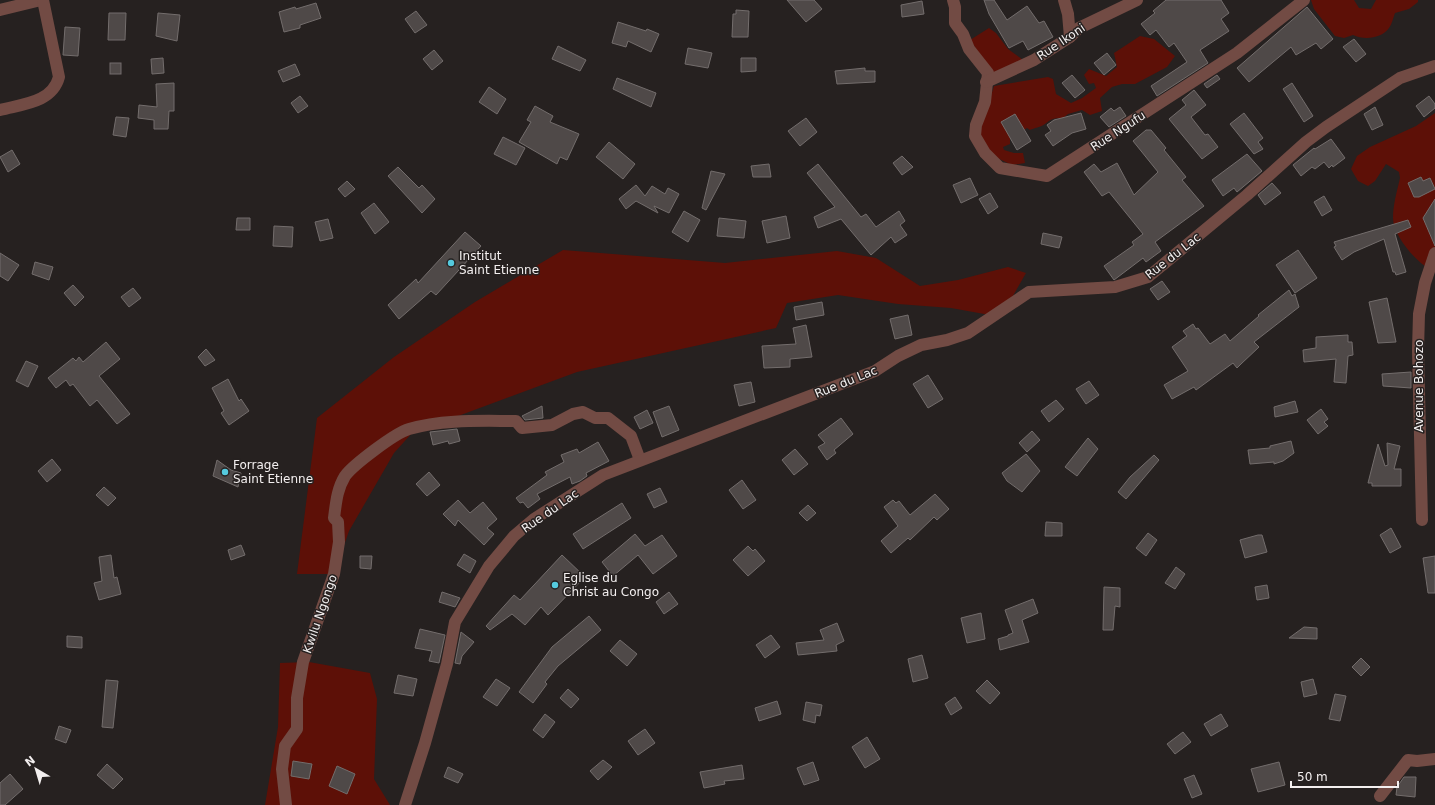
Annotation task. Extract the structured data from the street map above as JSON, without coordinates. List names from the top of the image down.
{
  "streets": {
    "street": [
      "Rue Ikoni",
      "Rue Ngufu",
      "Rue du Lac",
      "Avenue Bohozo",
      "Kwilu Ngongo"
    ]
  },
  "crossings": [
    ["Rue Ikoni", "Rue Ngufu"],
    ["Rue du Lac", "Kwilu Ngongo"]
  ],
  "places": ["Institut Saint Etienne", "Forrage Saint Etienne", "Eglise du Christ au Congo"],
  "scale_bar": "50 m",
  "north": "top left"
}
